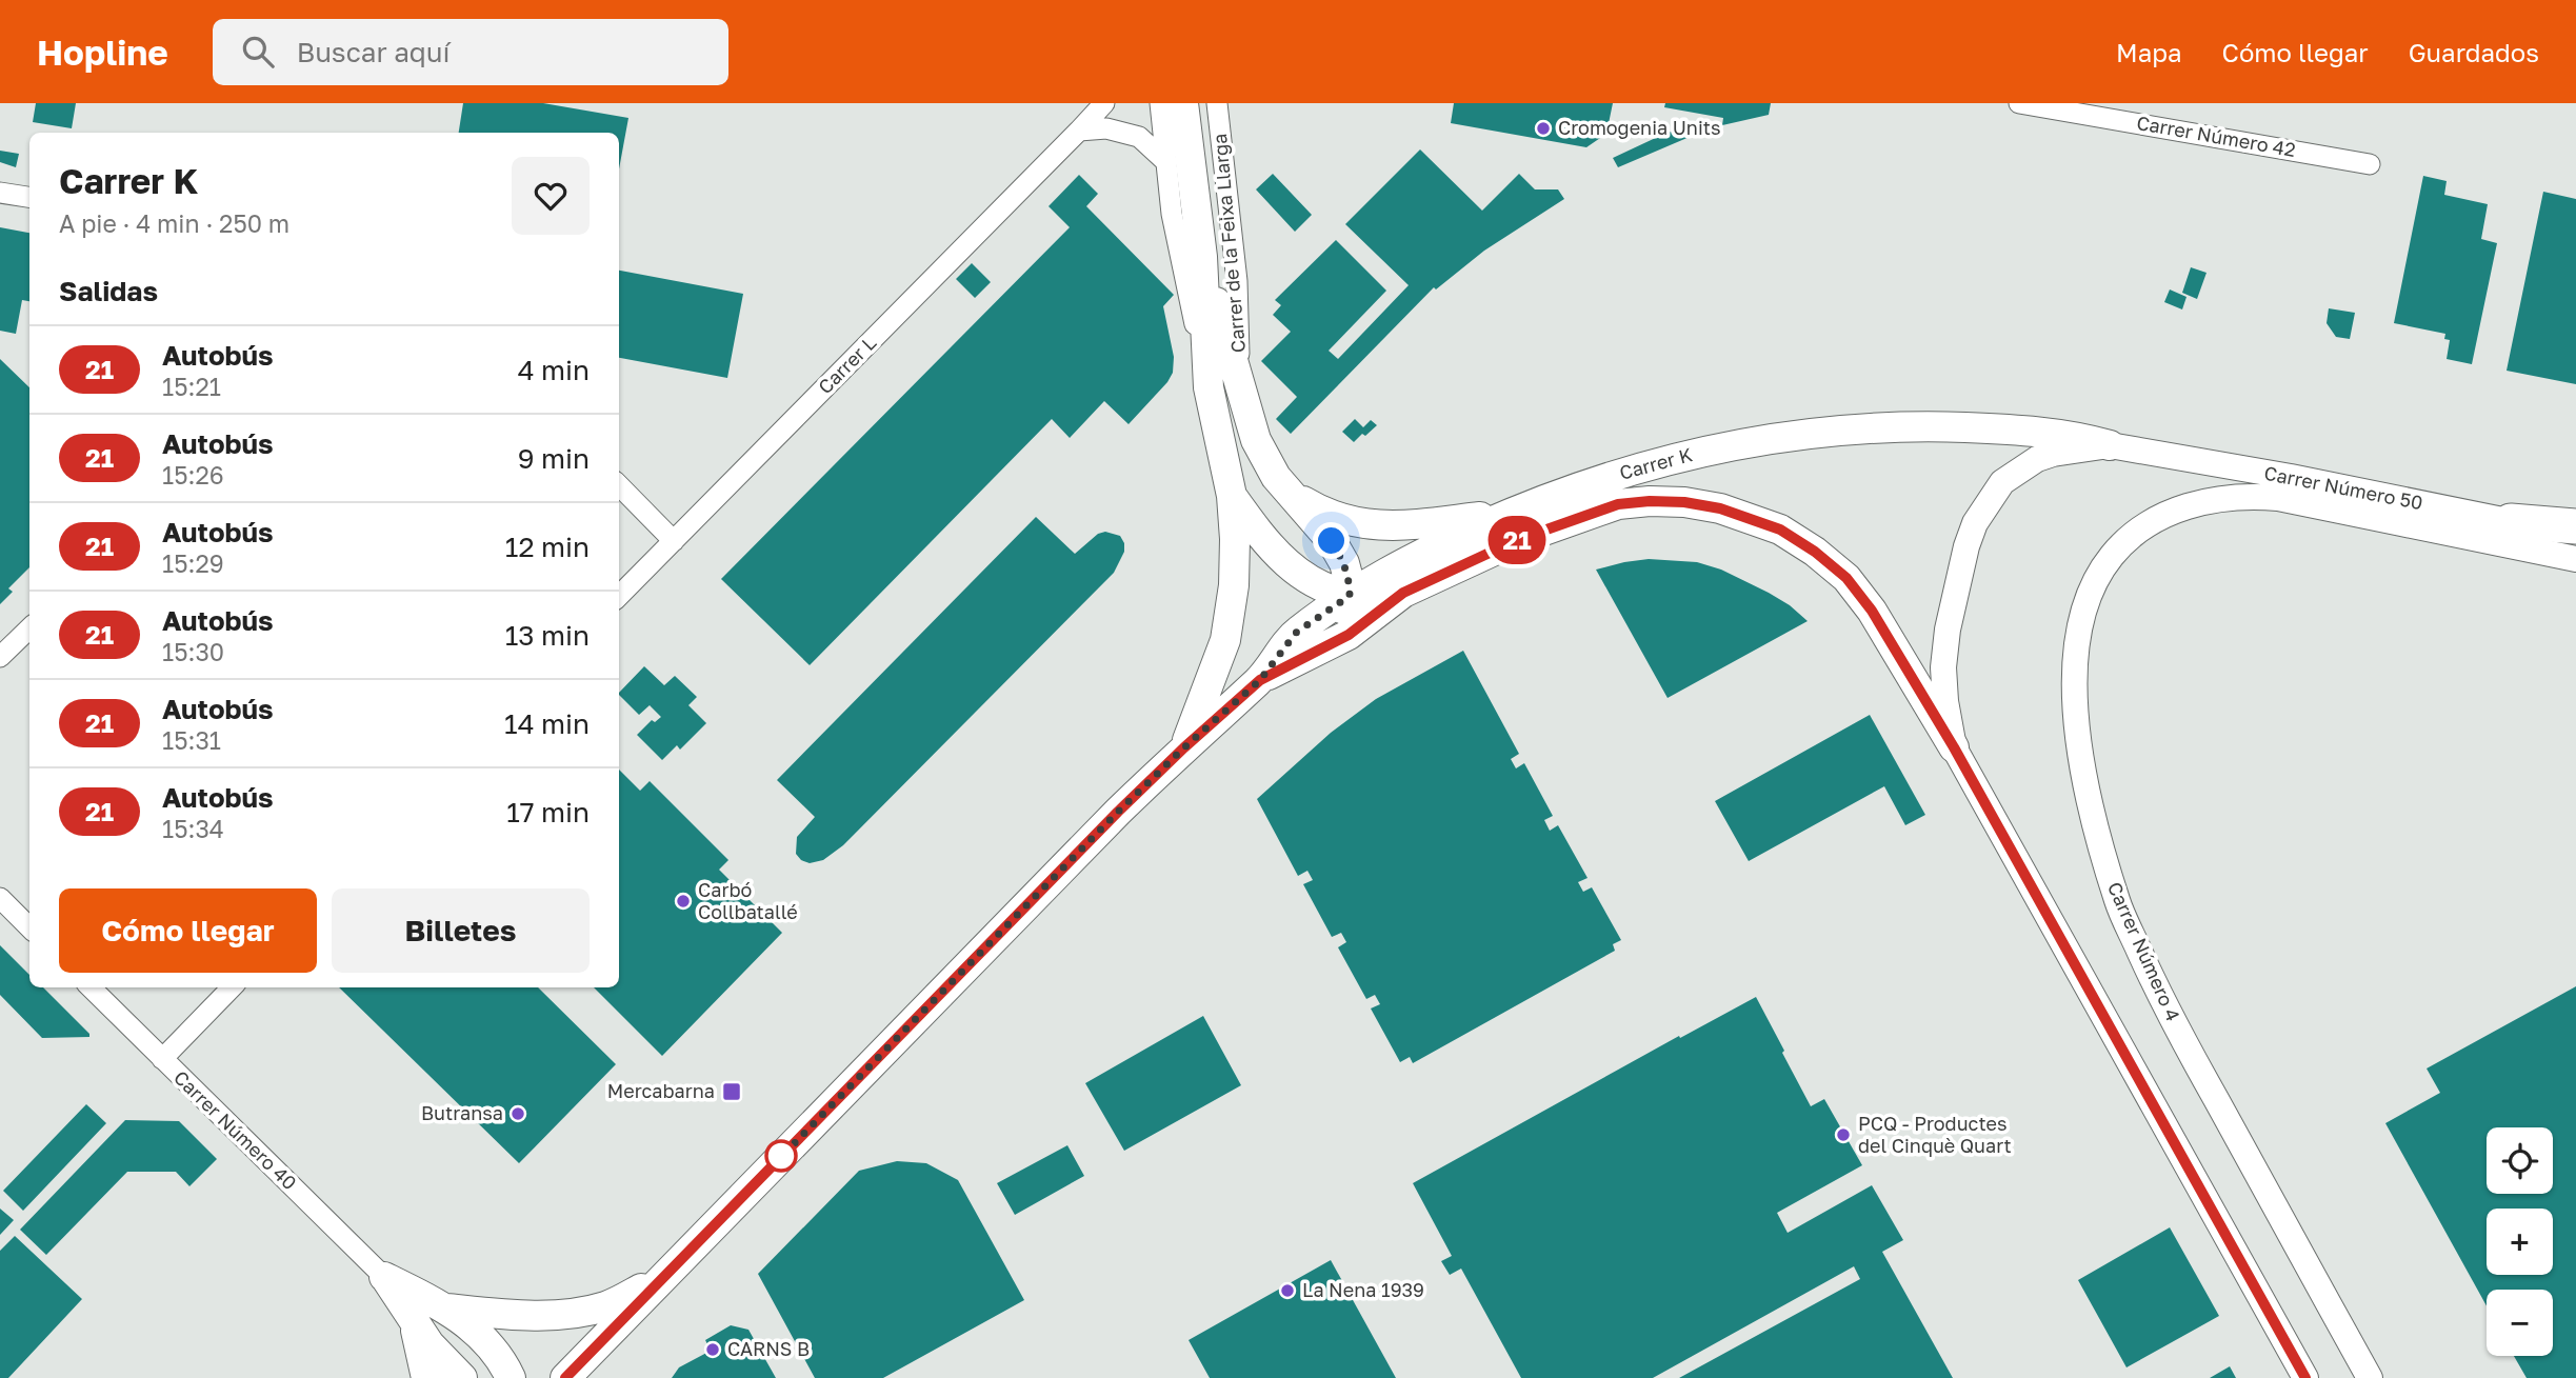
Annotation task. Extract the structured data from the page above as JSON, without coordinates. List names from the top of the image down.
{
  "streets": {
    "main road": ["Carrer de la Feixa Llarga", "Carrer K"],
    "street": [
      "Carrer Número 42",
      "Carrer L",
      "Carrer Número 50",
      "Carrer Número 4",
      "Carrer Número 40"
    ]
  },
  "crossings": [
    ["Carrer de la Feixa Llarga", "Carrer K"],
    ["Carrer K", "Carrer Número 50"],
    ["Carrer Número 50", "Carrer Número 4"]
  ],
  "places": {
    "other": [
      "Cromogenia Units",
      "Carbó Collbatallé",
      "Butransa",
      "PCQ - Productes del Cinquè Quart",
      "La Nena 1939",
      "CARNS B"
    ],
    "transit": ["Mercabarna"]
  },
  "lines": ["bus line 21"],
  "page": {
    "header": "Hopline",
    "search": "Buscar aquí",
    "nav": ["Mapa", "Cómo llegar", "Guardados"],
    "on_map": "21",
    "heading": [
      ["Carrer K", "A pie · 4 min · 250 m"],
      "Salidas"
    ],
    "list": [
      {
        "mark": "21",
        "name": "Autobús",
        "note": "15:21",
        "value": "4 min"
      },
      {
        "mark": "21",
        "name": "Autobús",
        "note": "15:26",
        "value": "9 min"
      },
      {
        "mark": "21",
        "name": "Autobús",
        "note": "15:29",
        "value": "12 min"
      },
      {
        "mark": "21",
        "name": "Autobús",
        "note": "15:30",
        "value": "13 min"
      },
      {
        "mark": "21",
        "name": "Autobús",
        "note": "15:31",
        "value": "14 min"
      },
      {
        "mark": "21",
        "name": "Autobús",
        "note": "15:34",
        "value": "17 min"
      }
    ],
    "buttons": ["Cómo llegar", "Billetes"],
    "map_buttons": ["+", "−"]
  }
}
